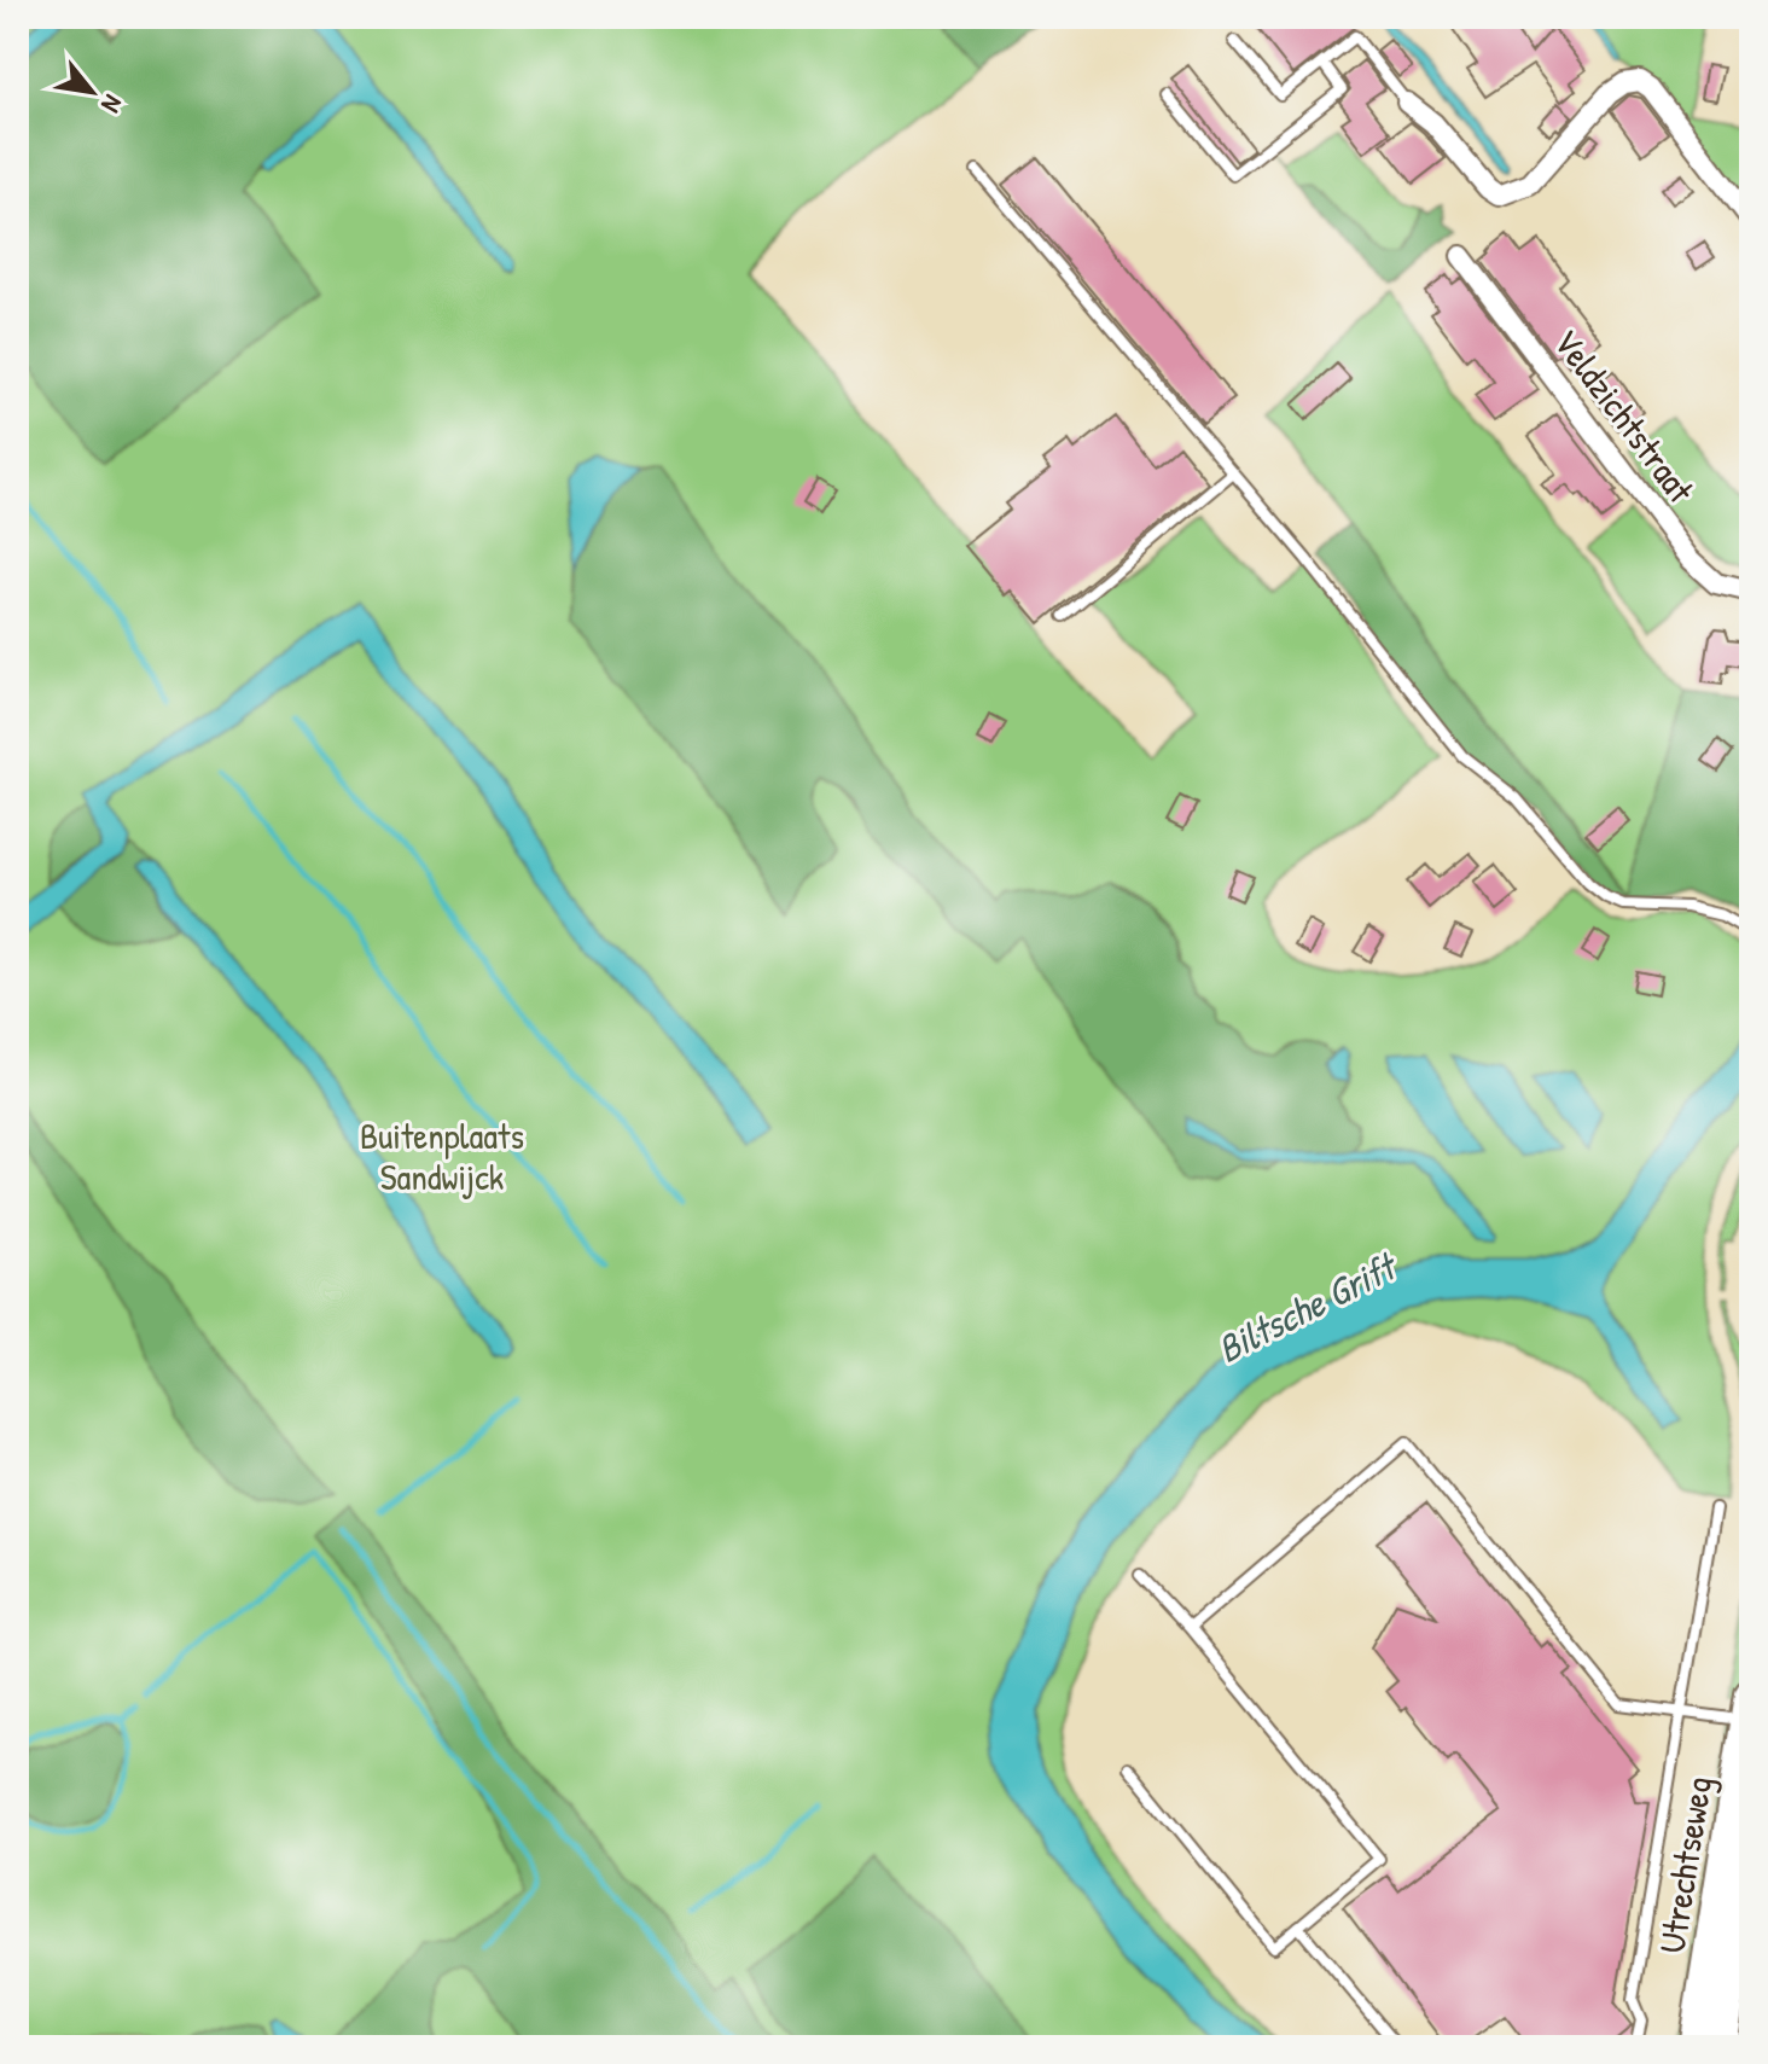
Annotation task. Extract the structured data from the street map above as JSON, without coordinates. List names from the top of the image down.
{
  "streets": {
    "main road": ["Utrechtseweg"],
    "street": ["Veldzichtstraat"]
  },
  "water": ["Biltsche Grift"],
  "parks": ["Buitenplaats Sandwijck"],
  "north": "bottom right"
}
